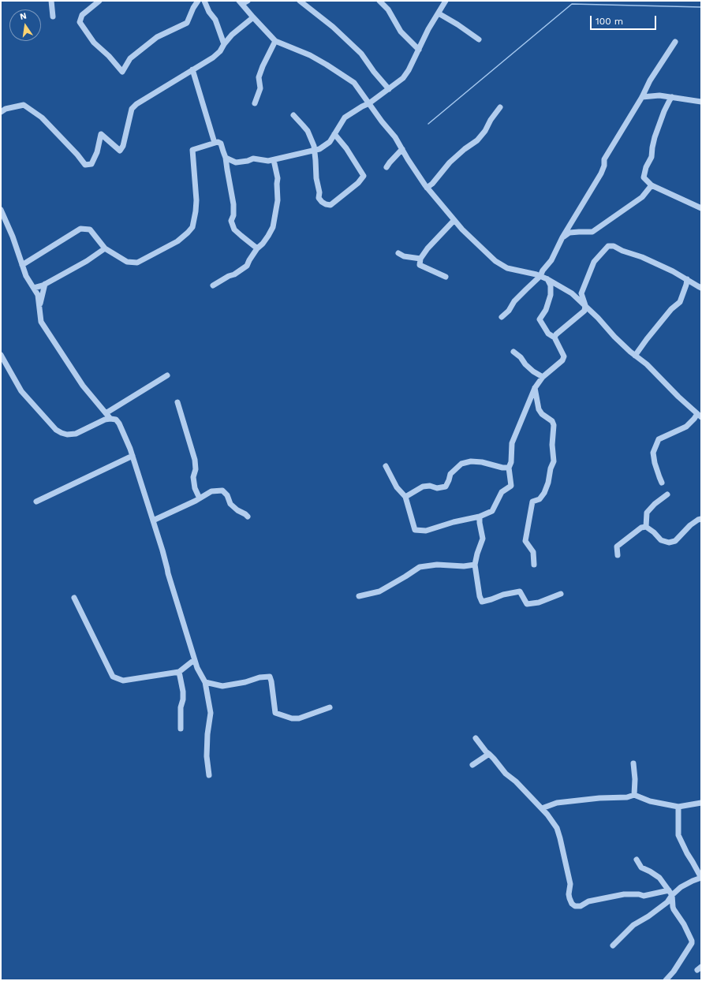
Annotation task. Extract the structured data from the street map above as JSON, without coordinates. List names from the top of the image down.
{
  "scale_bar": "100 m",
  "north": "top"
}
